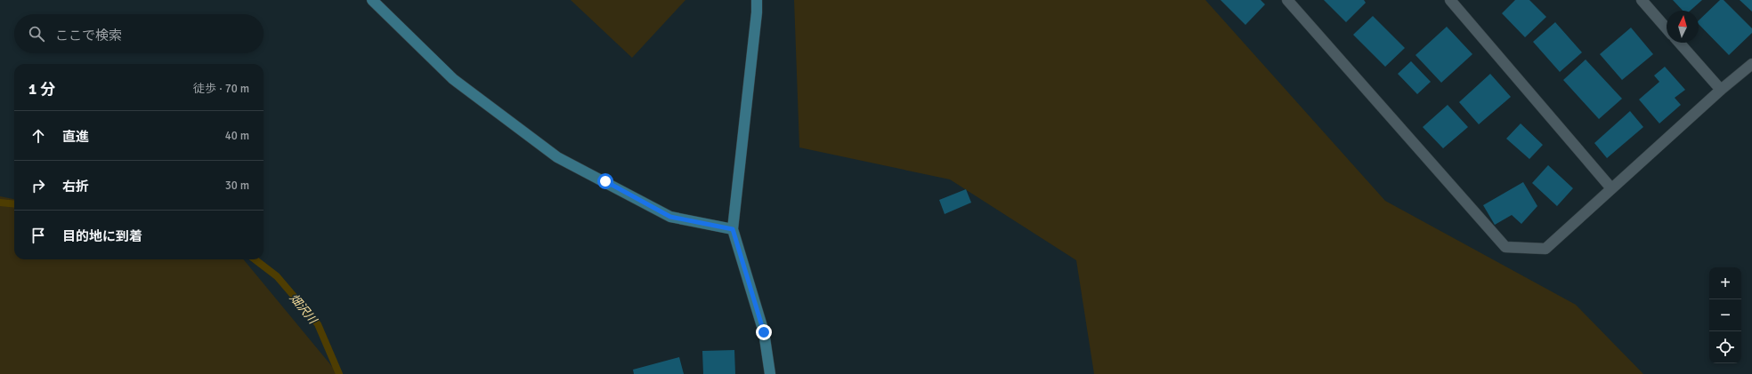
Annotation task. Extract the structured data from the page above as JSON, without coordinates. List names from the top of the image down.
{
  "water": ["畑沢川"],
  "north": "top",
  "page": {
    "search": "ここで検索",
    "heading": ["1 分", "徒歩 · 70 m"],
    "list": [
      ["直進", "40 m"],
      ["右折", "30 m"],
      "目的地に到着"
    ],
    "map_buttons": ["+", "−"]
  }
}
